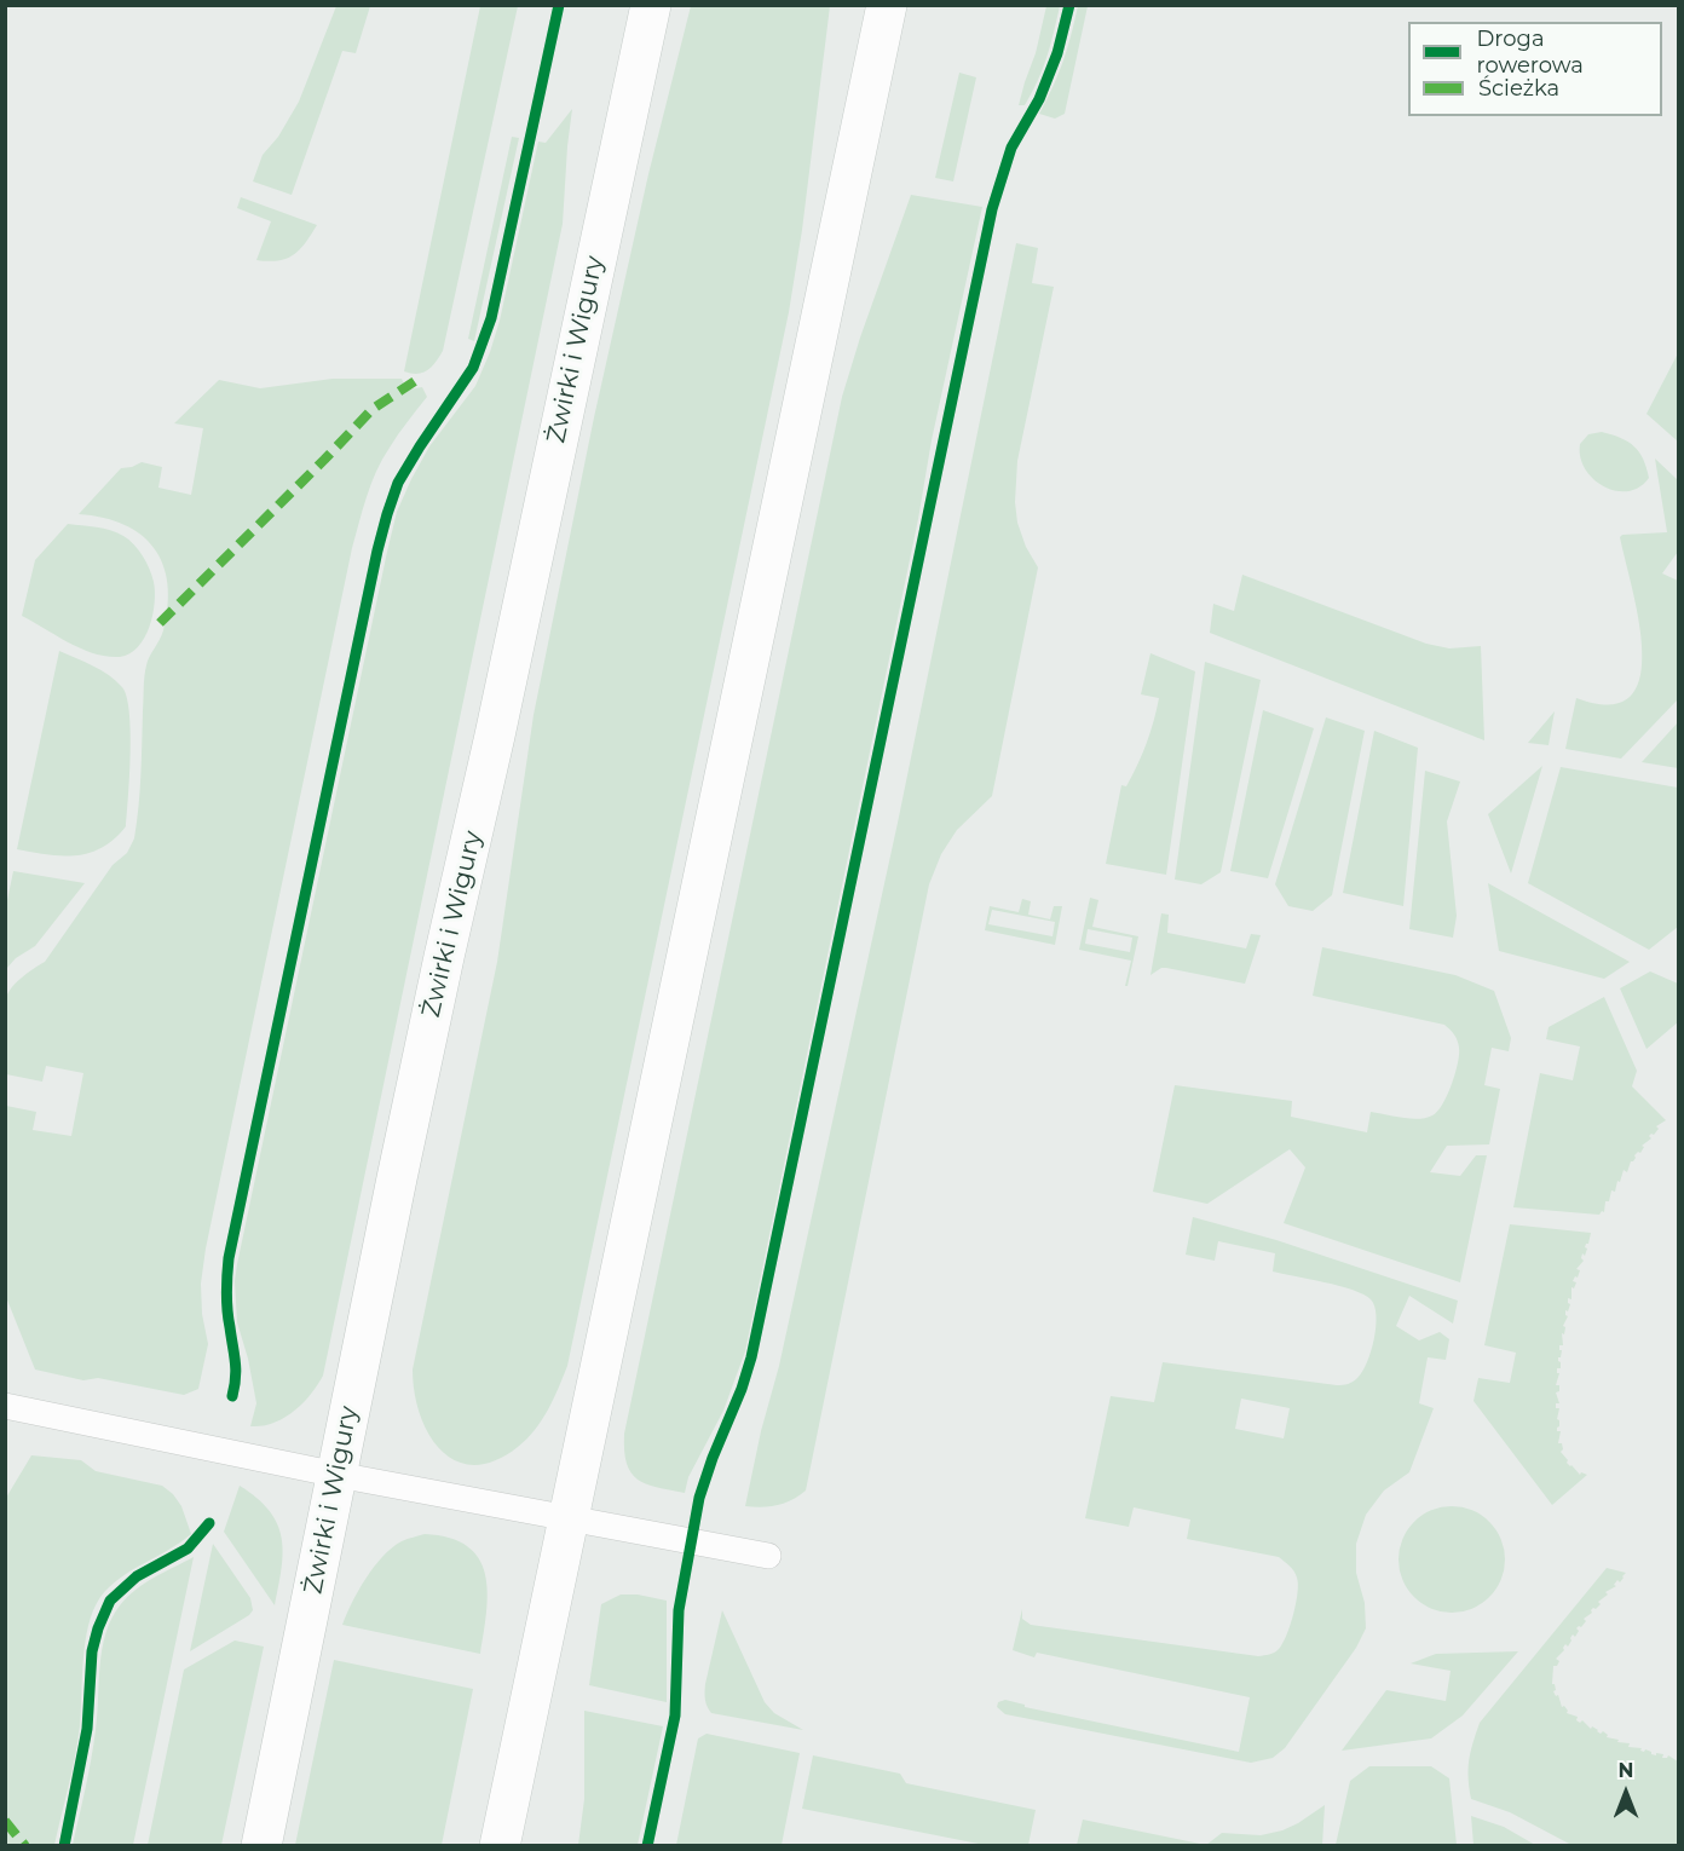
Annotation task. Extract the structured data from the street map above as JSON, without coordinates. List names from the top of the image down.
{
  "streets": {
    "main road": ["Żwirki i Wigury"]
  },
  "legend": ["Droga rowerowa", "Ścieżka"],
  "north": "top"
}
